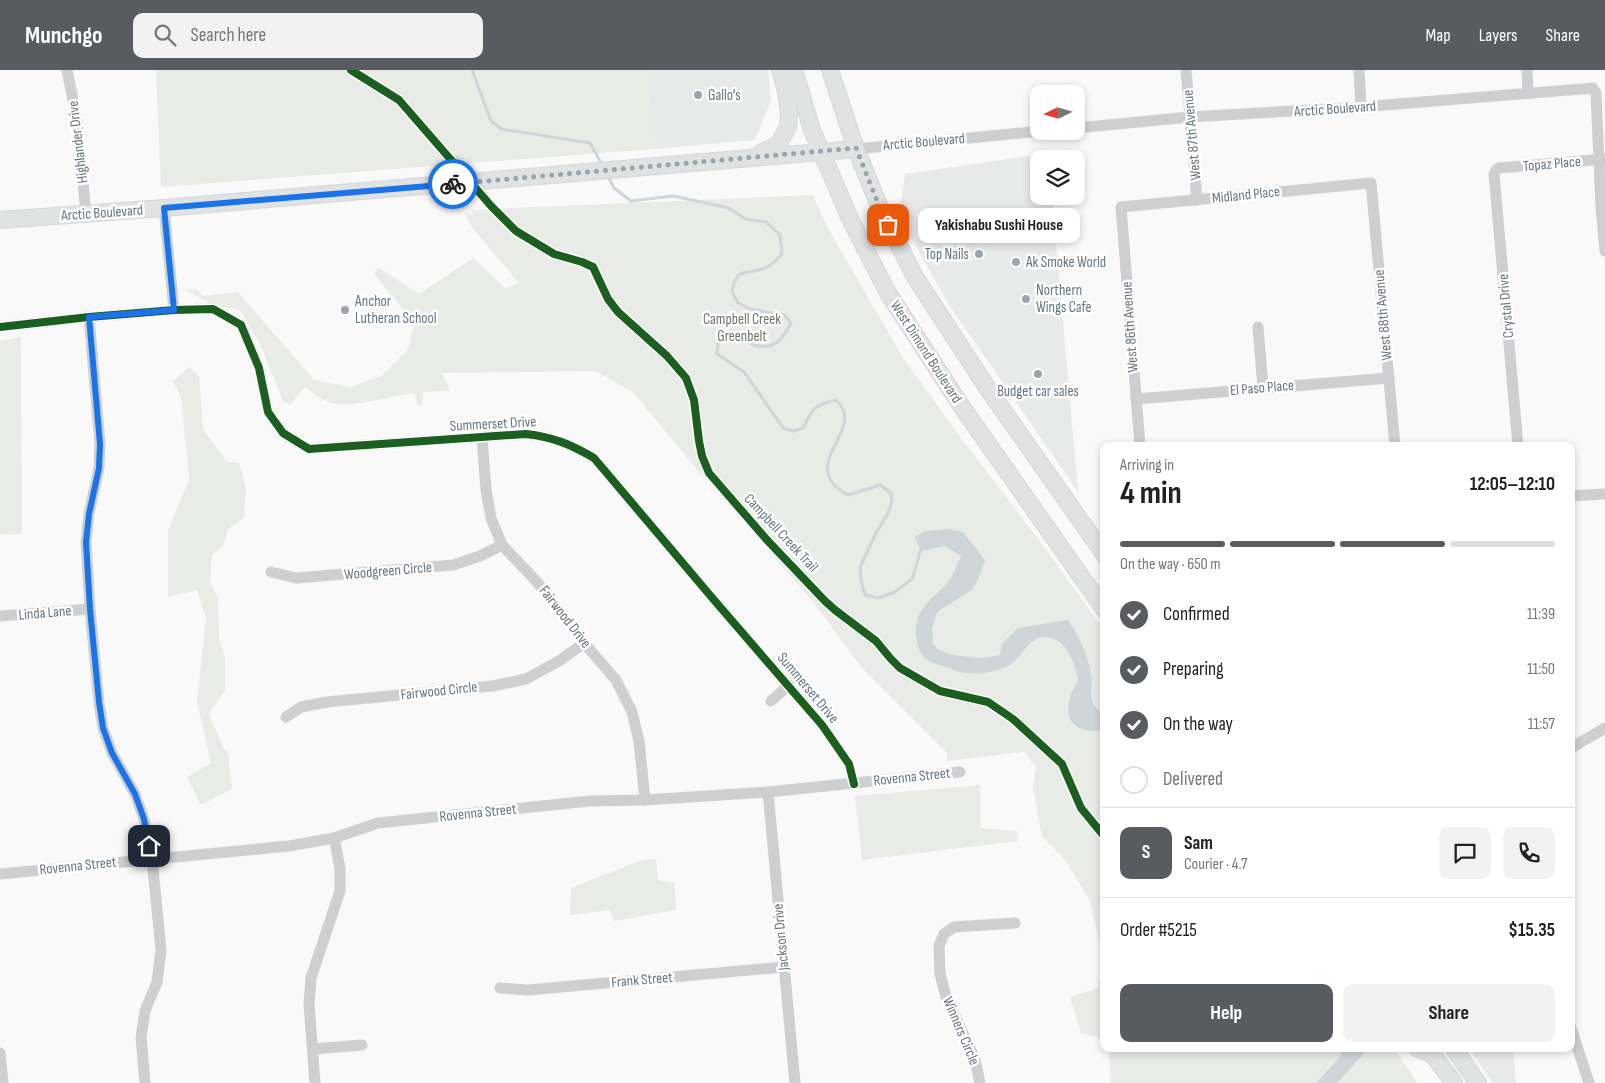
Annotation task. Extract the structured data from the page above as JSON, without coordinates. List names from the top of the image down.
{
  "streets": {
    "main road": ["Arctic Boulevard", "West Dimond Boulevard"],
    "street": [
      "West 87th Avenue",
      "Highlander Drive",
      "Topaz Place",
      "Midland Place",
      "Crystal Drive",
      "West 88th Avenue",
      "West 86th Avenue",
      "El Paso Place",
      "Summerset Drive",
      "Woodgreen Circle",
      "Linda Lane",
      "Fairwood Drive",
      "Fairwood Circle",
      "Rovenna Street",
      "Jackson Drive",
      "Frank Street",
      "Winners Circle"
    ],
    "cycle path": ["Campbell Creek Trail"]
  },
  "crossings": [
    ["Arctic Boulevard", "West 87th Avenue"],
    ["Arctic Boulevard", "Highlander Drive"],
    ["Arctic Boulevard", "Topaz Place"],
    ["Arctic Boulevard", "West Dimond Boulevard"],
    ["West 87th Avenue", "Midland Place"],
    ["Topaz Place", "Crystal Drive"],
    ["Midland Place", "West 88th Avenue"],
    ["Midland Place", "West 86th Avenue"],
    ["West 88th Avenue", "El Paso Place"],
    ["West 86th Avenue", "El Paso Place"],
    ["Summerset Drive", "Fairwood Drive"],
    ["Summerset Drive", "Rovenna Street"],
    ["Woodgreen Circle", "Fairwood Drive"],
    ["Fairwood Drive", "Fairwood Circle"],
    ["Fairwood Drive", "Rovenna Street"],
    ["Rovenna Street", "Jackson Drive"],
    ["Jackson Drive", "Frank Street"]
  ],
  "parks": ["Campbell Creek Greenbelt"],
  "places": [
    "Gallo's",
    "Yakishabu Sushi House",
    "Top Nails",
    "Ak Smoke World",
    "Northern Wings Cafe",
    "Anchor Lutheran School",
    "Budget car sales"
  ],
  "north": "left",
  "page": {
    "header": "Munchgo",
    "search": "Search here",
    "nav": ["Map", "Layers", "Share"],
    "bubble": "Yakishabu Sushi House",
    "heading": ["4 min", "Arriving in", "12:05–12:10"],
    "panel": [
      "Sam",
      "Courier · 4.7",
      "Order #5215",
      "$15.35"
    ],
    "bar": "On the way · 650 m",
    "list": [
      ["Confirmed", "11:39"],
      ["Preparing", "11:50"],
      ["On the way", "11:57"],
      "Delivered"
    ],
    "round": "S",
    "buttons": ["Help", "Share"]
  }
}
